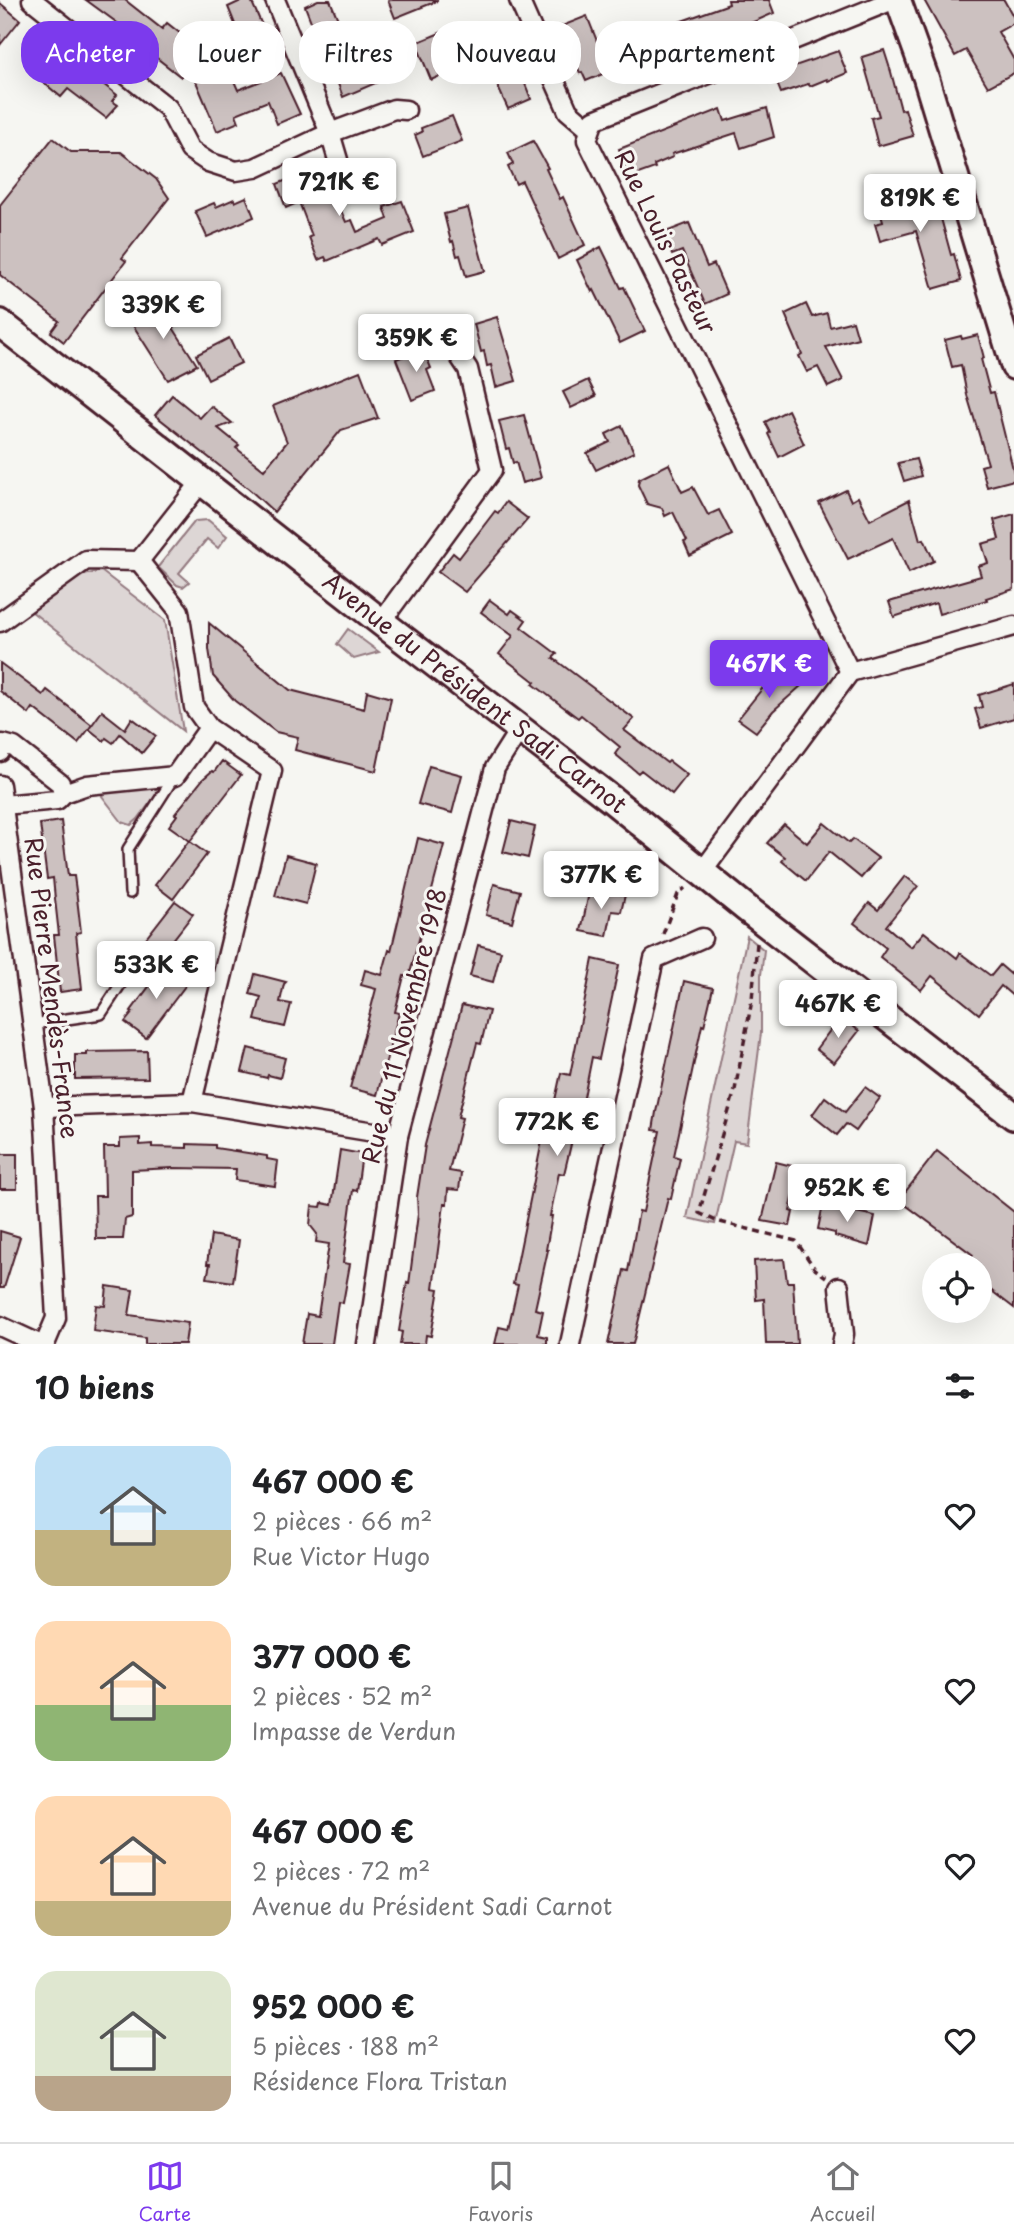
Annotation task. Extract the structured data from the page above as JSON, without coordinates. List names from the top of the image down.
{
  "streets": {
    "main road": ["Avenue du Président Sadi Carnot"],
    "street": ["Rue Louis Pasteur", "Rue Pierre Mendès-France", "Rue du 11 Novembre 1918"]
  },
  "crossings": [
    ["Avenue du Président Sadi Carnot", "Rue du 11 Novembre 1918"]
  ],
  "page": {
    "chip": [
      "Acheter",
      "Louer",
      "Filtres",
      "Nouveau",
      "Appartement"
    ],
    "price": [
      "721K €",
      "819K €",
      "339K €",
      "359K €",
      "467K €",
      "377K €",
      "533K €",
      "467K €",
      "772K €",
      "952K €"
    ],
    "heading": "10 biens",
    "list": [
      {
        "name": "467 000 €",
        "note": "2 pièces · 66 m² · Rue Victor Hugo"
      },
      {
        "name": "377 000 €",
        "note": "2 pièces · 52 m² · Impasse de Verdun"
      },
      {
        "name": "467 000 €",
        "note": "2 pièces · 72 m² · Avenue du Président Sadi Carnot"
      },
      {
        "name": "952 000 €",
        "note": "5 pièces · 188 m² · Résidence Flora Tristan"
      }
    ],
    "tabs": ["Carte", "Favoris", "Accueil"]
  }
}
